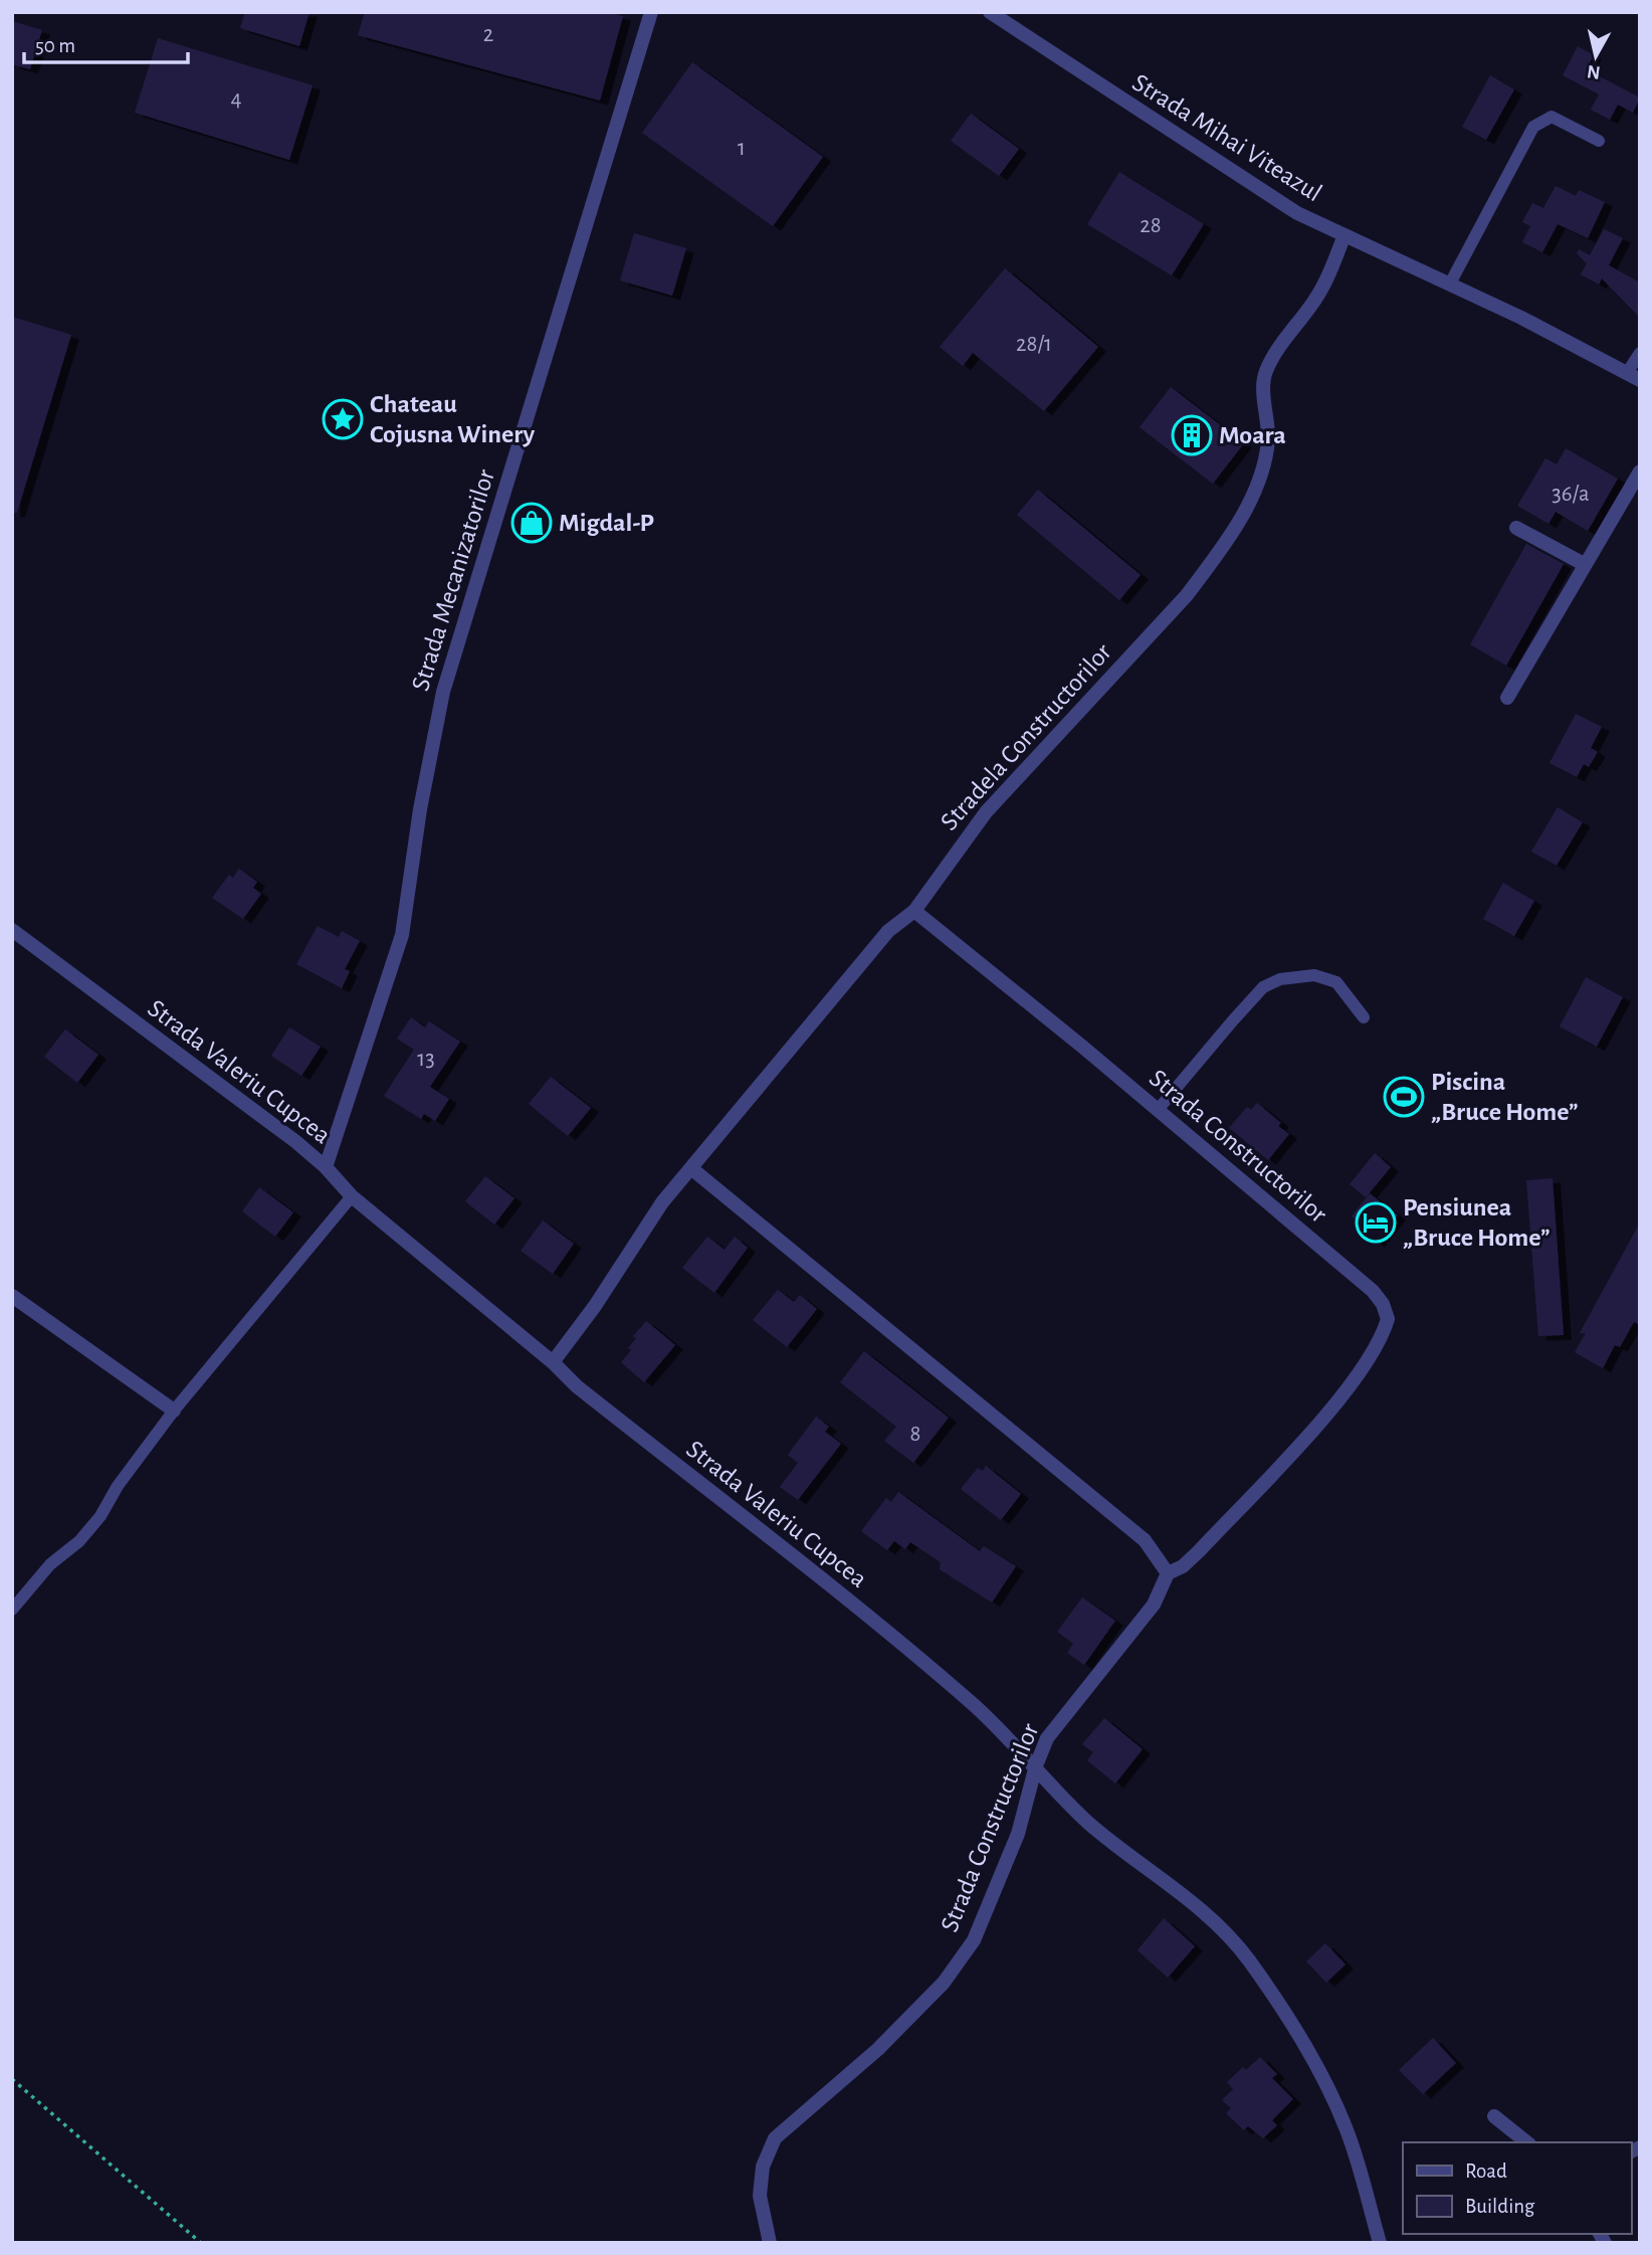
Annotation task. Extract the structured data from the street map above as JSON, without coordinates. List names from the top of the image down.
{
  "streets": {
    "street": [
      "Strada Mihai Viteazul",
      "Strada Mecanizatorilor",
      "Stradela Constructorilor",
      "Strada Valeriu Cupcea",
      "Strada Constructorilor"
    ]
  },
  "crossings": [
    ["Strada Mihai Viteazul", "Stradela Constructorilor"],
    ["Strada Mecanizatorilor", "Strada Valeriu Cupcea"],
    ["Stradela Constructorilor", "Strada Valeriu Cupcea"],
    ["Stradela Constructorilor", "Strada Constructorilor"],
    ["Strada Valeriu Cupcea", "Strada Constructorilor"]
  ],
  "places": {
    "place": ["Chateau Cojusna Winery"],
    "building": ["Moara"],
    "shop": ["Migdal-P"],
    "sports": ["Piscina „Bruce Home”"],
    "hotel": ["Pensiunea „Bruce Home”"]
  },
  "house_numbers": [
    "2",
    "4",
    "1",
    "28",
    "28/1",
    "36/a",
    "13",
    "8"
  ],
  "legend": ["Road", "Building"],
  "scale_bar": "50 m",
  "north": "bottom"
}
